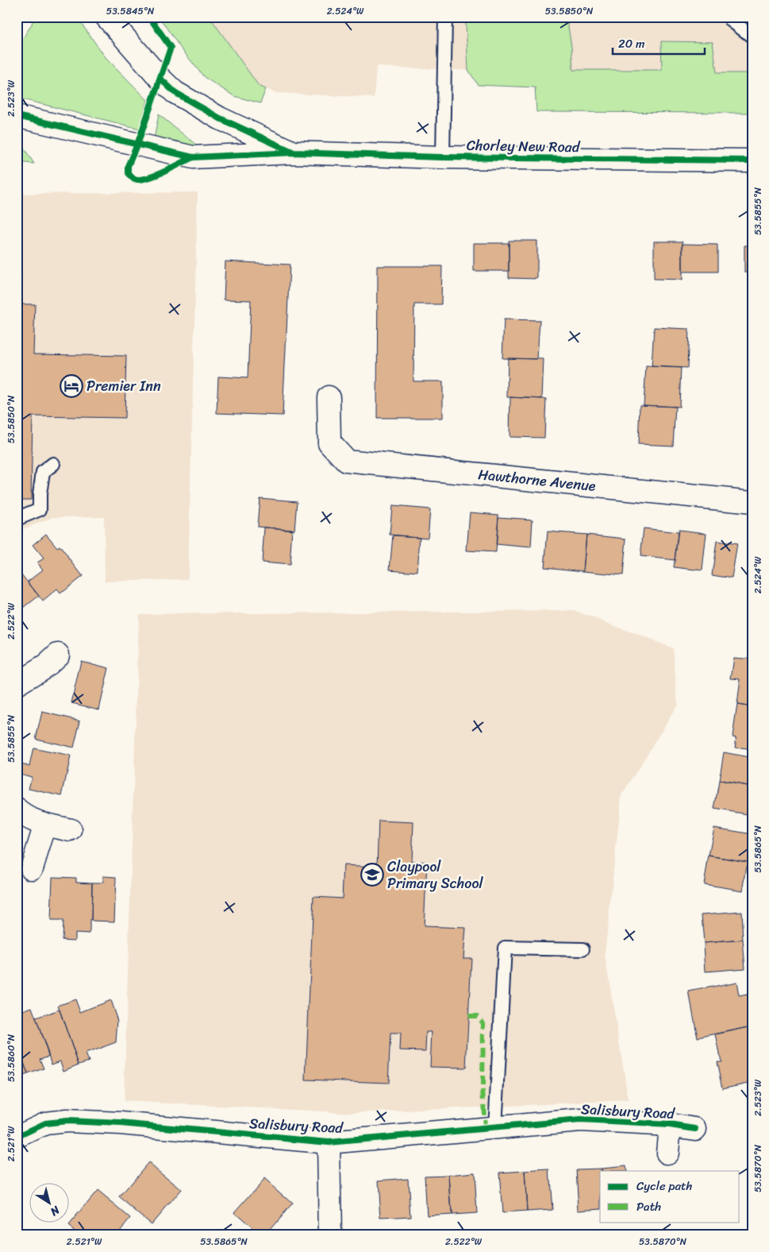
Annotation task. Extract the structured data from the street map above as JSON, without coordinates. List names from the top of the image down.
{
  "streets": {
    "street": ["Chorley New Road", "Hawthorne Avenue", "Salisbury Road"]
  },
  "places": {
    "hotel": ["Premier Inn"],
    "school or university": ["Claypool Primary School"]
  },
  "legend": ["Cycle path", "Path"],
  "scale_bar": "20 m",
  "north": "bottom right",
  "coordinates": [
    "53.5845°N",
    "2.524°W",
    "53.5850°N",
    "2.523°W",
    "53.5855°N",
    "2.522°W",
    "53.5865°N",
    "53.5860°N",
    "2.521°W",
    "53.5870°N"
  ]
}
